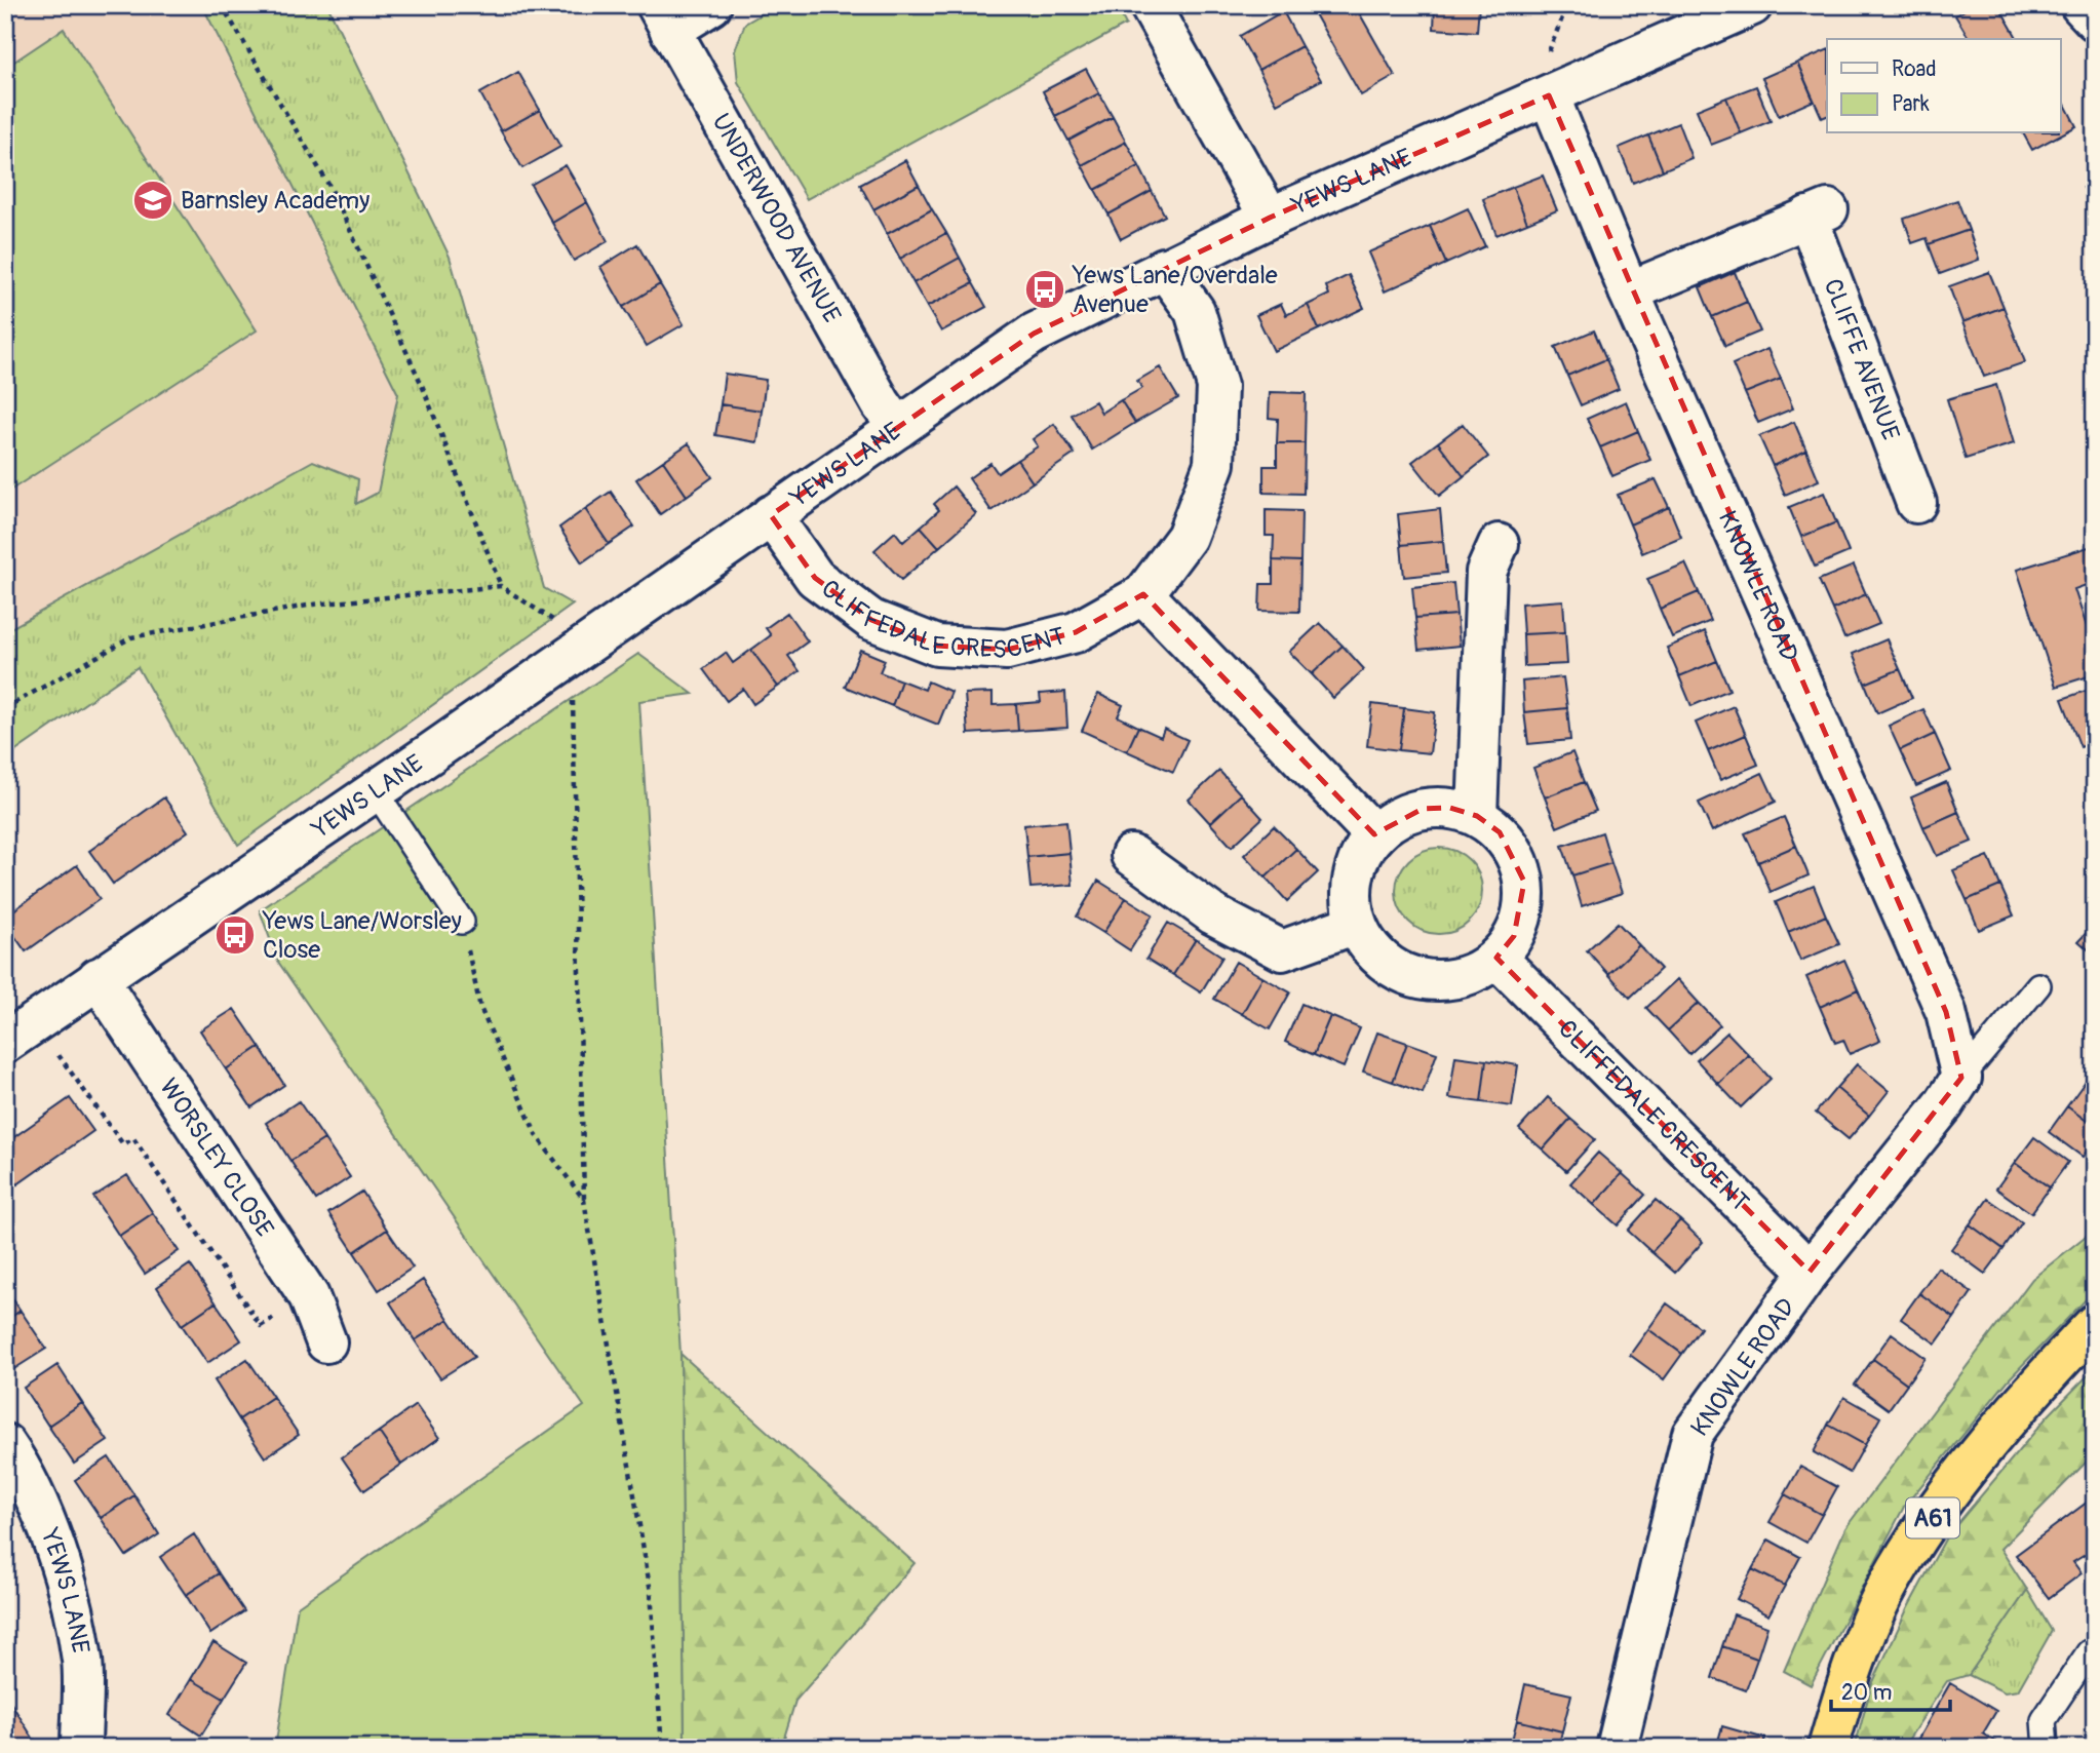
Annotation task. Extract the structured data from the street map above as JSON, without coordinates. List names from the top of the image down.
{
  "streets": {
    "highway": ["A61"],
    "street": [
      "YEWS LANE",
      "UNDERWOOD AVENUE",
      "CLIFFE AVENUE",
      "KNOWLE ROAD",
      "CLIFFEDALE CRESCENT",
      "WORSLEY CLOSE"
    ]
  },
  "crossings": [
    ["YEWS LANE", "UNDERWOOD AVENUE"],
    ["YEWS LANE", "KNOWLE ROAD"],
    ["YEWS LANE", "CLIFFEDALE CRESCENT"],
    ["YEWS LANE", "WORSLEY CLOSE"],
    ["CLIFFE AVENUE", "KNOWLE ROAD"],
    ["KNOWLE ROAD", "CLIFFEDALE CRESCENT"]
  ],
  "places": {
    "school or university": ["Barnsley Academy"],
    "bus stop": ["Yews Lane/Overdale Avenue", "Yews Lane/Worsley Close"]
  },
  "legend": ["Road", "Park"],
  "scale_bar": "20 m"
}
